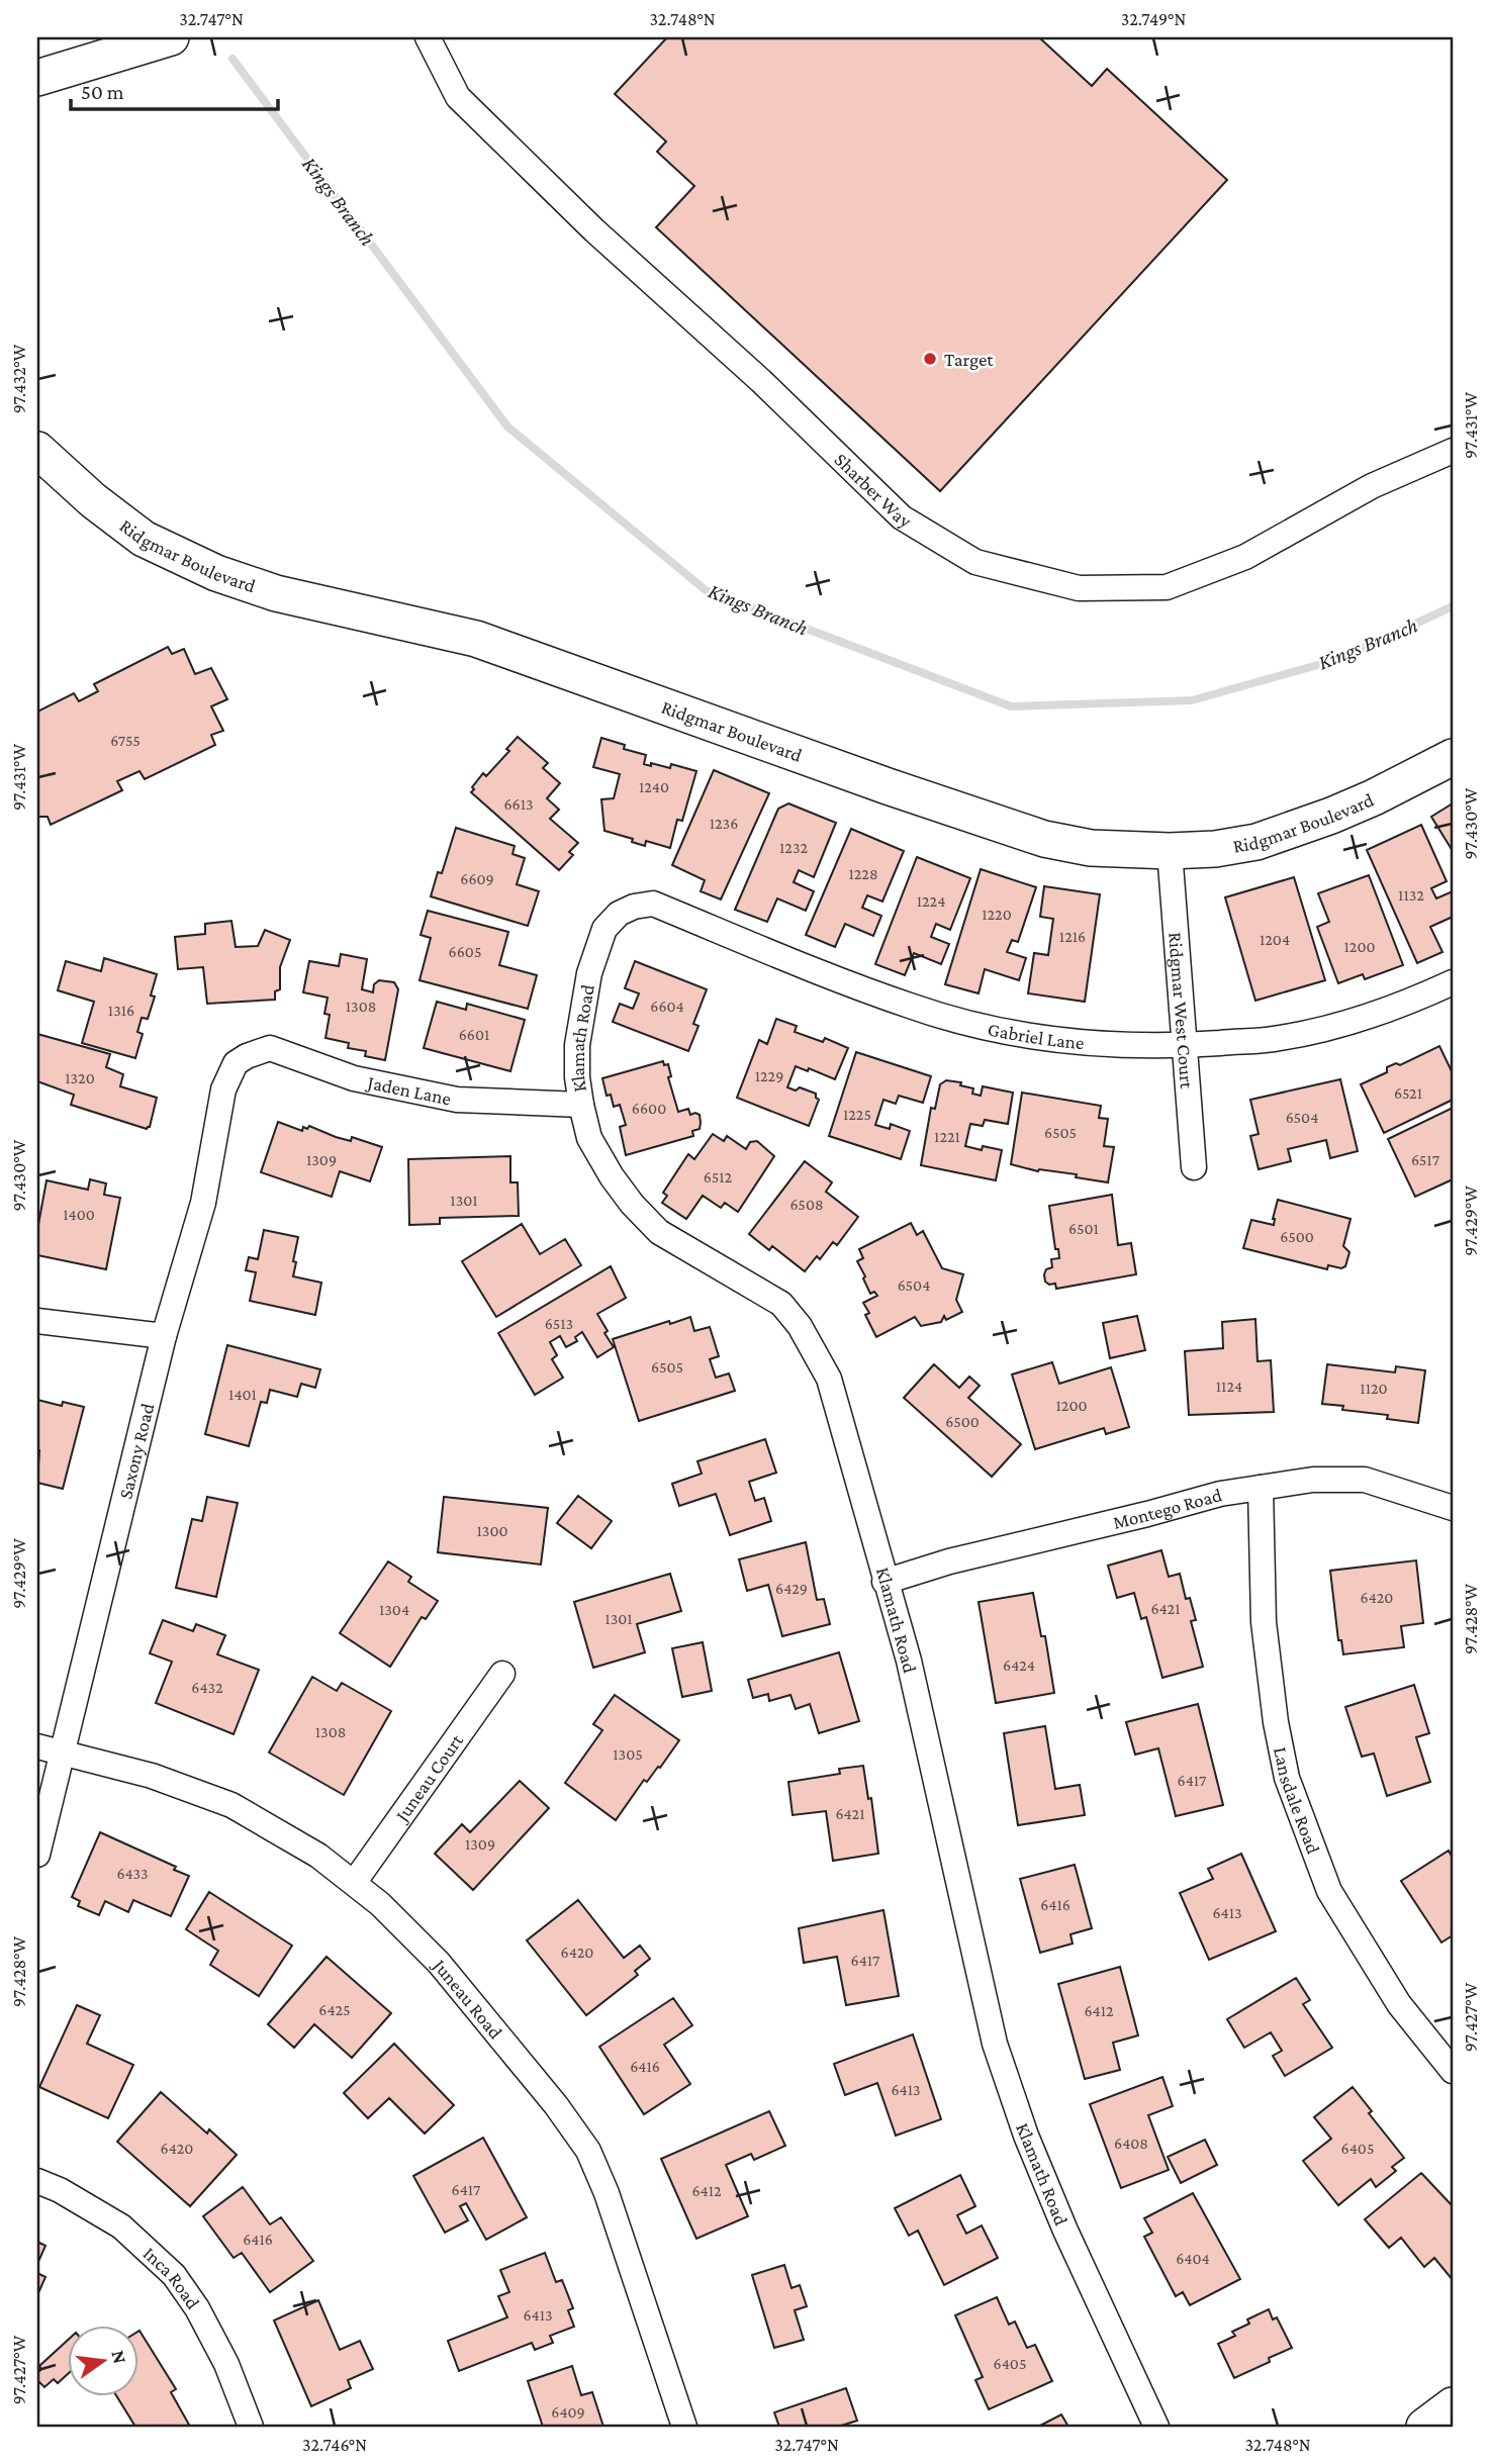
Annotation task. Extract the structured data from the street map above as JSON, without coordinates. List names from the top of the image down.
{
  "streets": {
    "street": [
      "Sharber Way",
      "Ridgmar Boulevard",
      "Ridgmar West Court",
      "Gabriel Lane",
      "Klamath Road",
      "Jaden Lane",
      "Saxony Road",
      "Montego Road",
      "Juneau Court",
      "Lansdale Road",
      "Juneau Road",
      "Inca Road"
    ]
  },
  "crossings": [
    ["Ridgmar Boulevard", "Ridgmar West Court"],
    ["Ridgmar West Court", "Gabriel Lane"],
    ["Gabriel Lane", "Klamath Road"],
    ["Klamath Road", "Jaden Lane"],
    ["Klamath Road", "Montego Road"],
    ["Jaden Lane", "Saxony Road"],
    ["Saxony Road", "Juneau Road"],
    ["Montego Road", "Lansdale Road"],
    ["Juneau Court", "Juneau Road"]
  ],
  "water": ["Kings Branch"],
  "places": ["Target"],
  "house_numbers": [
    "6755",
    "1240",
    "6613",
    "1236",
    "1232",
    "1228",
    "6609",
    "1132",
    "1224",
    "1220",
    "1216",
    "1204",
    "1200",
    "6605",
    "1308",
    "6604",
    "1316",
    "6601",
    "1229",
    "1320",
    "6521",
    "6600",
    "1225",
    "6504",
    "6505",
    "1221",
    "1309",
    "6517",
    "6512",
    "1301",
    "6508",
    "1400",
    "6501",
    "6500",
    "6504",
    "6513",
    "6505",
    "1124",
    "1120",
    "1401",
    "1200",
    "6500",
    "1300",
    "6429",
    "6420",
    "6421",
    "1304",
    "1301",
    "6424",
    "6432",
    "1308",
    "1305",
    "6417",
    "6421",
    "1309",
    "6433",
    "6416",
    "6413",
    "6420",
    "6417",
    "6425",
    "6412",
    "6416",
    "6413",
    "6408",
    "6420",
    "6405",
    "6417",
    "6412",
    "6416",
    "6404",
    "6413",
    "6405",
    "6409"
  ],
  "scale_bar": "50 m",
  "north": "right",
  "coordinates": [
    "32.747°N",
    "32.748°N",
    "32.749°N",
    "97.432°W",
    "97.431°W",
    "97.430°W",
    "97.429°W",
    "97.428°W",
    "97.427°W",
    "32.746°N"
  ]
}
